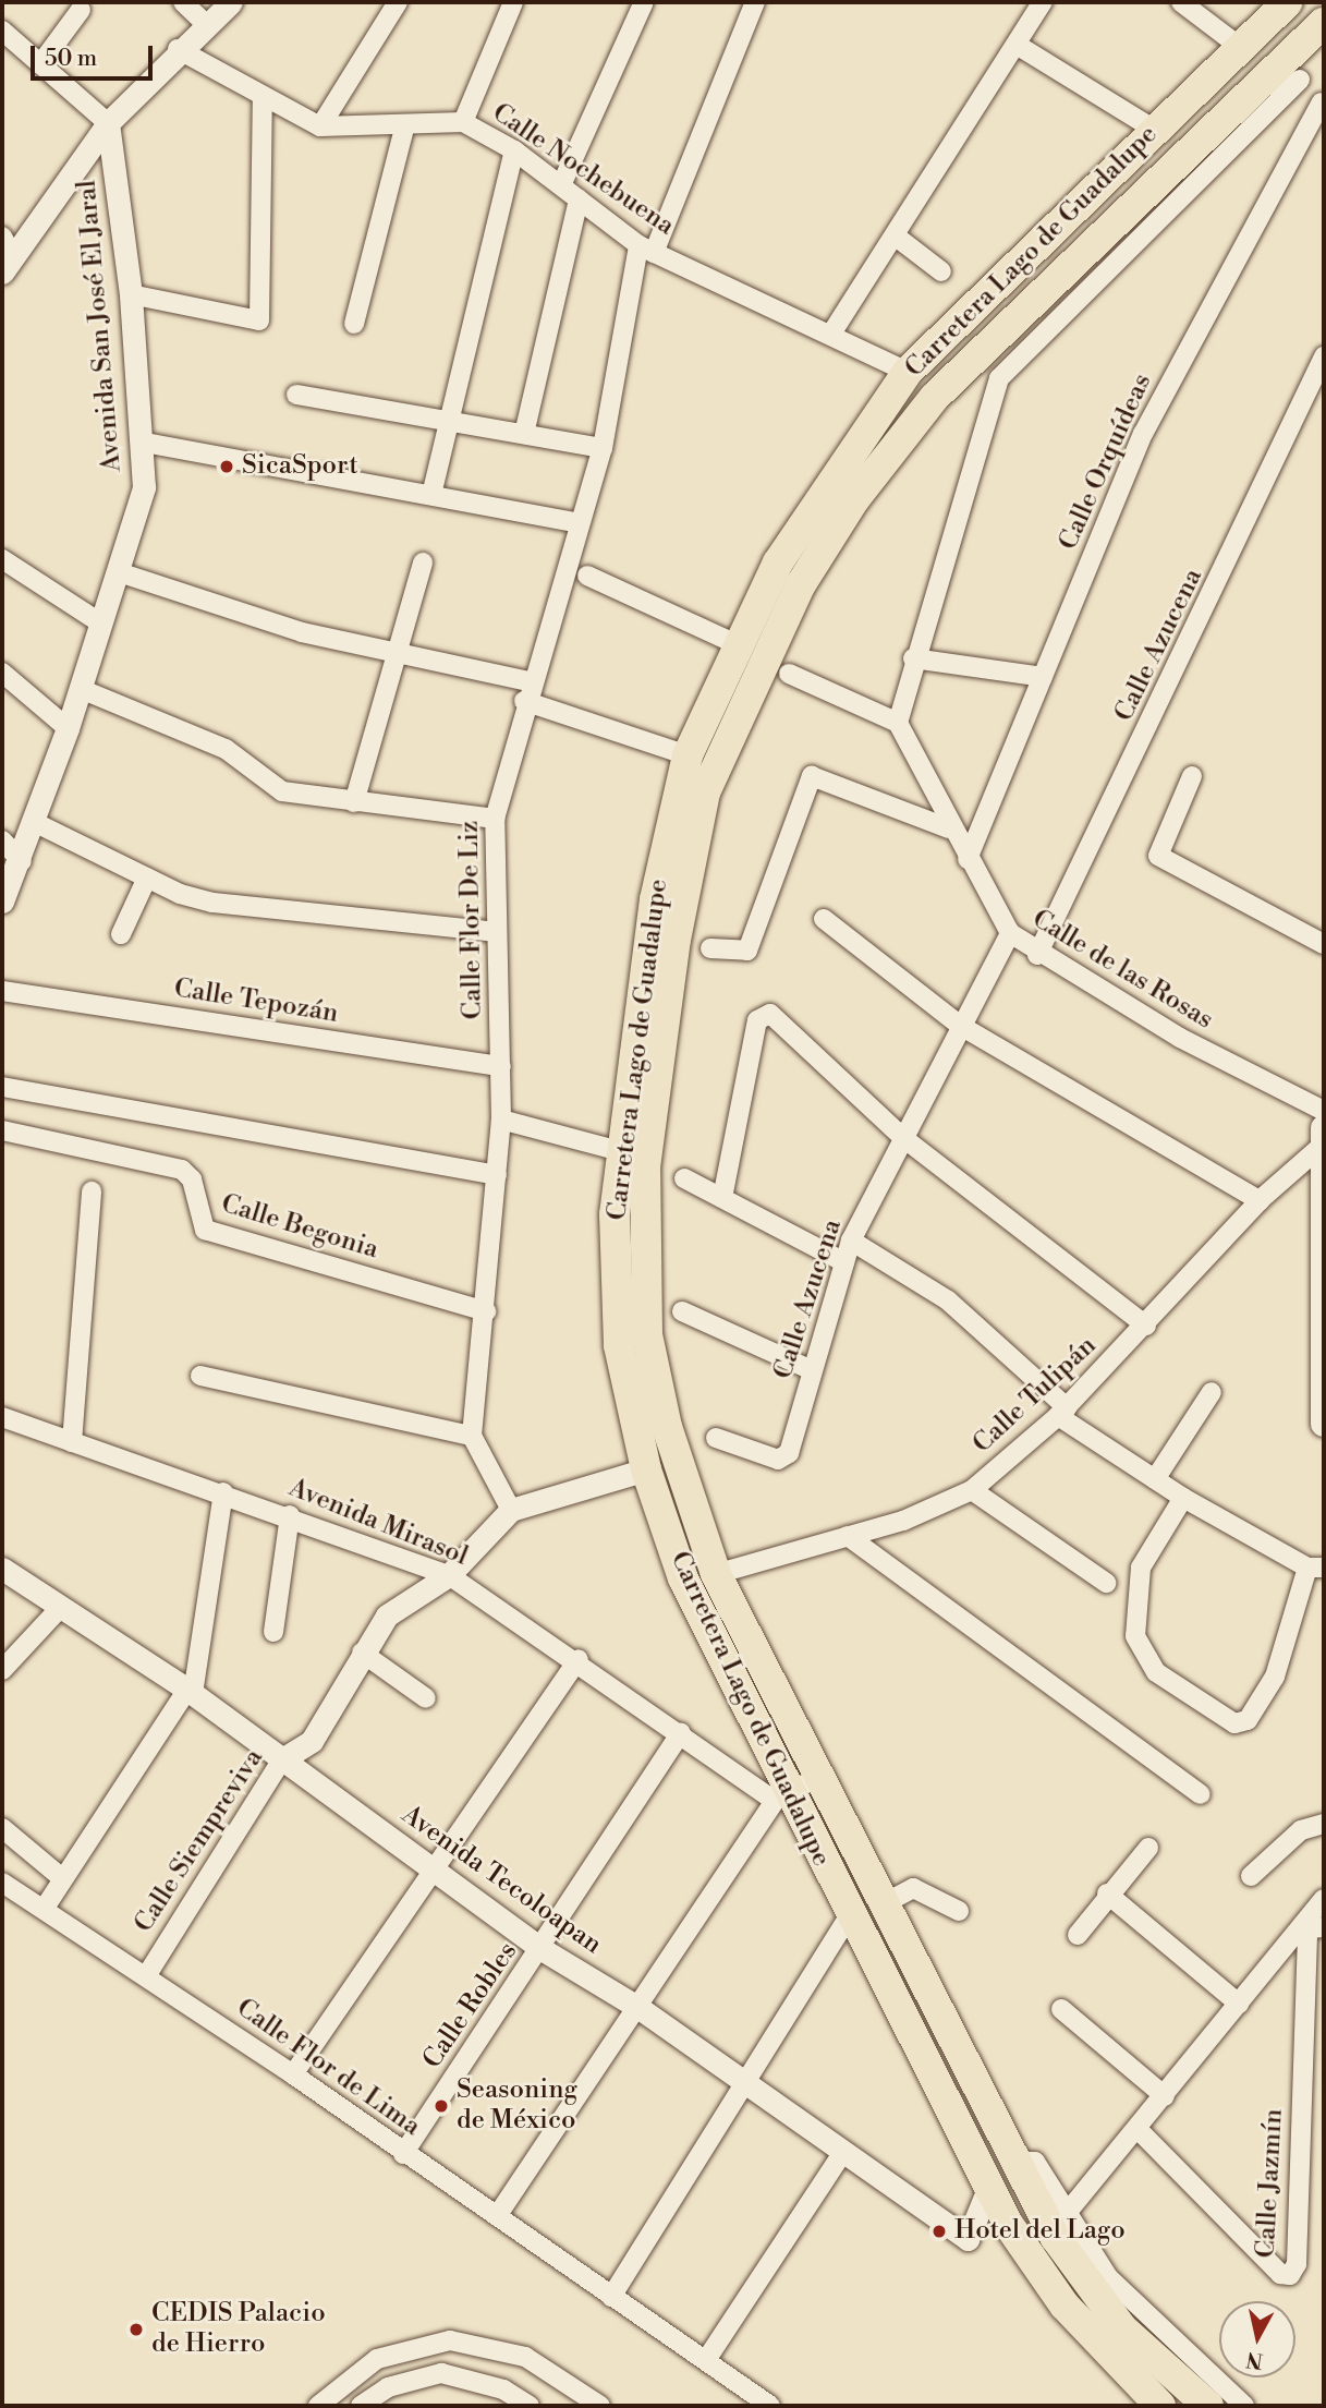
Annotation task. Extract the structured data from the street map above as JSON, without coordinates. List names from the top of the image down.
{
  "streets": {
    "main road": ["Carretera Lago de Guadalupe"],
    "street": [
      "Calle Nochebuena",
      "Avenida San José El Jaral",
      "Calle Orquídeas",
      "Calle Azucena",
      "Calle Flor De Liz",
      "Calle de las Rosas",
      "Calle Tepozán",
      "Calle Begonia",
      "Calle Tulipán",
      "Avenida Mirasol",
      "Calle Siempreviva",
      "Avenida Tecoloapan",
      "Calle Robles",
      "Calle Flor de Lima",
      "Calle Jazmín"
    ]
  },
  "crossings": [
    ["Calle Nochebuena", "Carretera Lago de Guadalupe"],
    ["Calle Nochebuena", "Calle Flor De Liz"],
    ["Carretera Lago de Guadalupe", "Calle Tulipán"],
    ["Carretera Lago de Guadalupe", "Avenida Mirasol"],
    ["Carretera Lago de Guadalupe", "Calle Siempreviva"],
    ["Calle Orquídeas", "Calle de las Rosas"],
    ["Calle Azucena", "Calle de las Rosas"],
    ["Calle Flor De Liz", "Calle Tepozán"],
    ["Calle Flor De Liz", "Calle Begonia"],
    ["Avenida Mirasol", "Calle Siempreviva"],
    ["Avenida Mirasol", "Calle Robles"],
    ["Calle Siempreviva", "Avenida Tecoloapan"],
    ["Calle Siempreviva", "Calle Flor de Lima"],
    ["Avenida Tecoloapan", "Calle Robles"],
    ["Calle Robles", "Calle Flor de Lima"]
  ],
  "places": [
    "SicaSport",
    "Seasoning de México",
    "Hotel del Lago",
    "CEDIS Palacio de Hierro"
  ],
  "scale_bar": "50 m",
  "north": "bottom"
}
